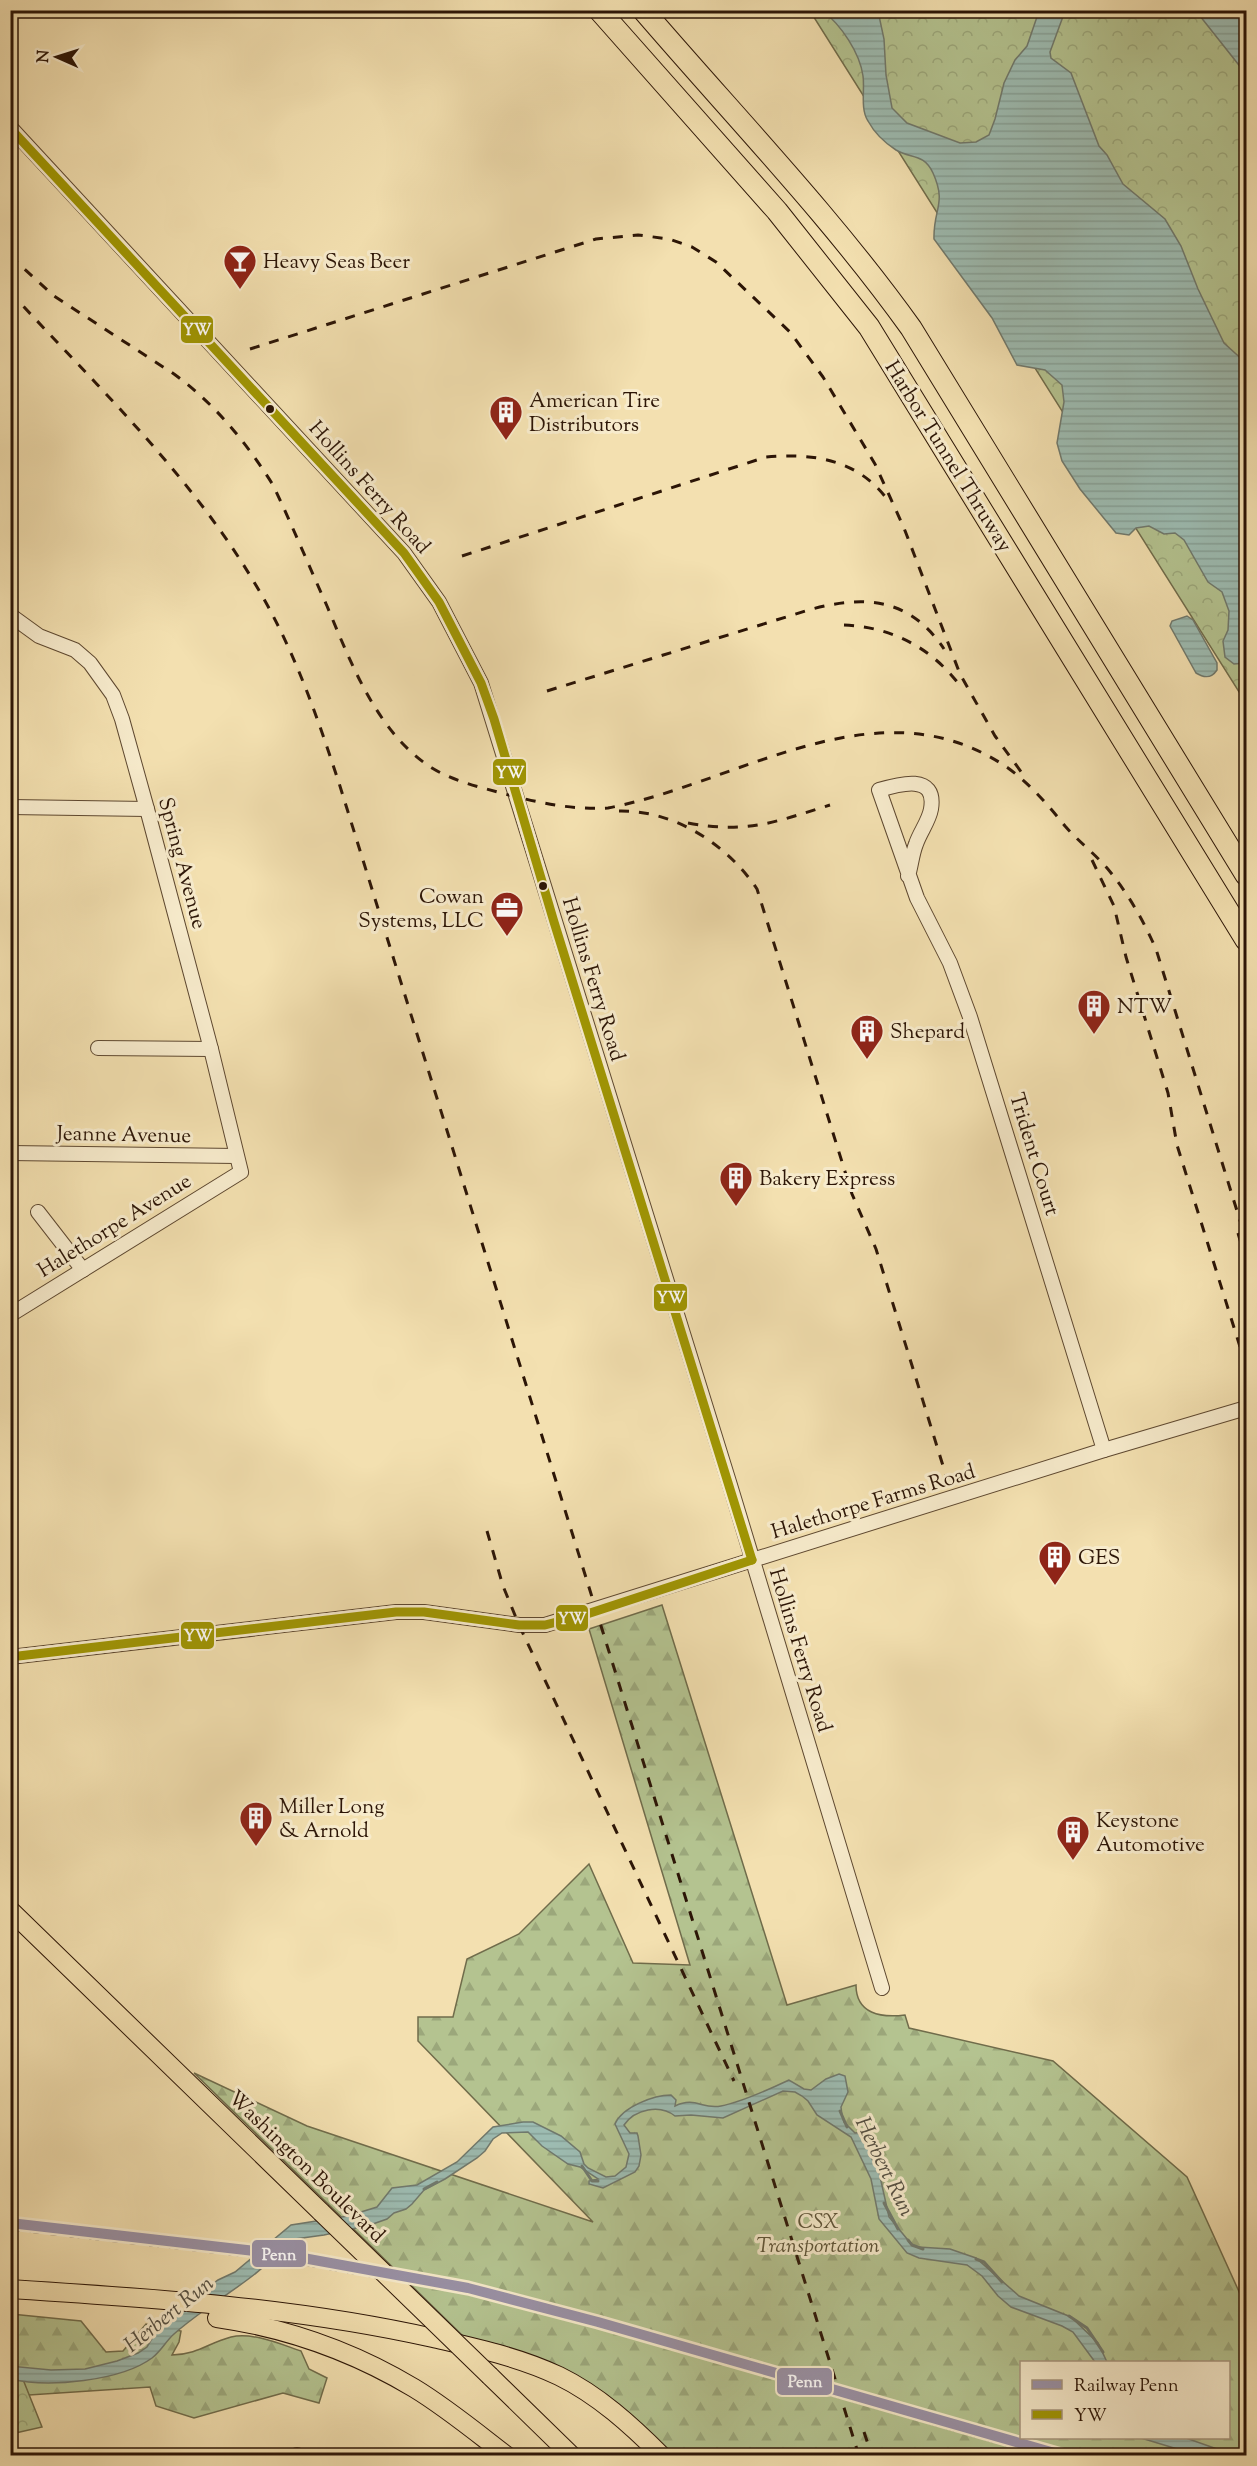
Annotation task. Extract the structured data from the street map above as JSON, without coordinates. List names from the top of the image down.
{
  "streets": {
    "highway": ["Harbor Tunnel Thruway"],
    "main road": ["Washington Boulevard"],
    "street": [
      "Hollins Ferry Road",
      "Spring Avenue",
      "Jeanne Avenue",
      "Trident Court",
      "Halethorpe Avenue",
      "Halethorpe Farms Road"
    ]
  },
  "crossings": [
    ["Hollins Ferry Road", "Halethorpe Farms Road"],
    ["Spring Avenue", "Jeanne Avenue"],
    ["Spring Avenue", "Halethorpe Avenue"],
    ["Trident Court", "Halethorpe Farms Road"]
  ],
  "water": ["Herbert Run"],
  "parks": ["CSX Transportation"],
  "places": {
    "bar": ["Heavy Seas Beer"],
    "building": [
      "American Tire Distributors",
      "NTW",
      "Shepard",
      "Bakery Express",
      "GES",
      "Miller Long & Arnold",
      "Keystone Automotive"
    ],
    "office": ["Cowan Systems, LLC"]
  },
  "lines": ["transit line YW", "rail line Penn"],
  "legend": ["Railway Penn", "YW"],
  "north": "left"
}
